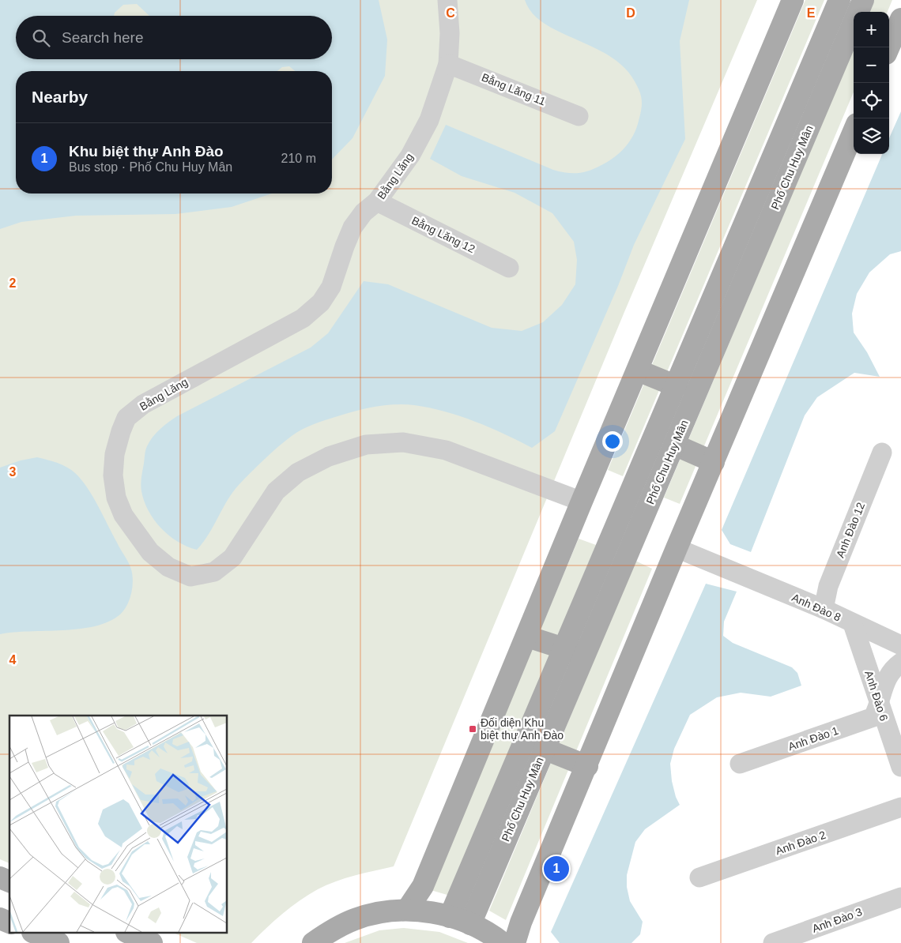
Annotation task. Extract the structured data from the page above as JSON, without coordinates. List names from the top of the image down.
{
  "streets": {
    "main road": ["Phố Chu Huy Mân"],
    "street": [
      "Bằng Lăng 11",
      "Bằng Lăng",
      "Bằng Lăng 12",
      "Anh Đào 12",
      "Anh Đào 8",
      "Anh Đào 6",
      "Anh Đào 1",
      "Anh Đào 2",
      "Anh Đào 3"
    ]
  },
  "crossings": [
    ["Bằng Lăng 11", "Bằng Lăng"],
    ["Bằng Lăng", "Bằng Lăng 12"],
    ["Anh Đào 12", "Anh Đào 8"],
    ["Anh Đào 8", "Anh Đào 6"],
    ["Anh Đào 6", "Anh Đào 1"]
  ],
  "places": {
    "transit": ["Đối diện Khu biệt thự Anh Đào"]
  },
  "page": {
    "map_buttons": ["+", "−"],
    "search": "Search here",
    "heading": "Nearby",
    "list": [
      {
        "mark": "1",
        "name": "Khu biệt thự Anh Đào",
        "note": "Bus stop · Phố Chu Huy Mân",
        "value": "210 m"
      }
    ],
    "pins": "1"
  },
  "grid": {
    "columns": ["C", "D", "E"],
    "rows": ["2", "3", "4"]
  }
}
